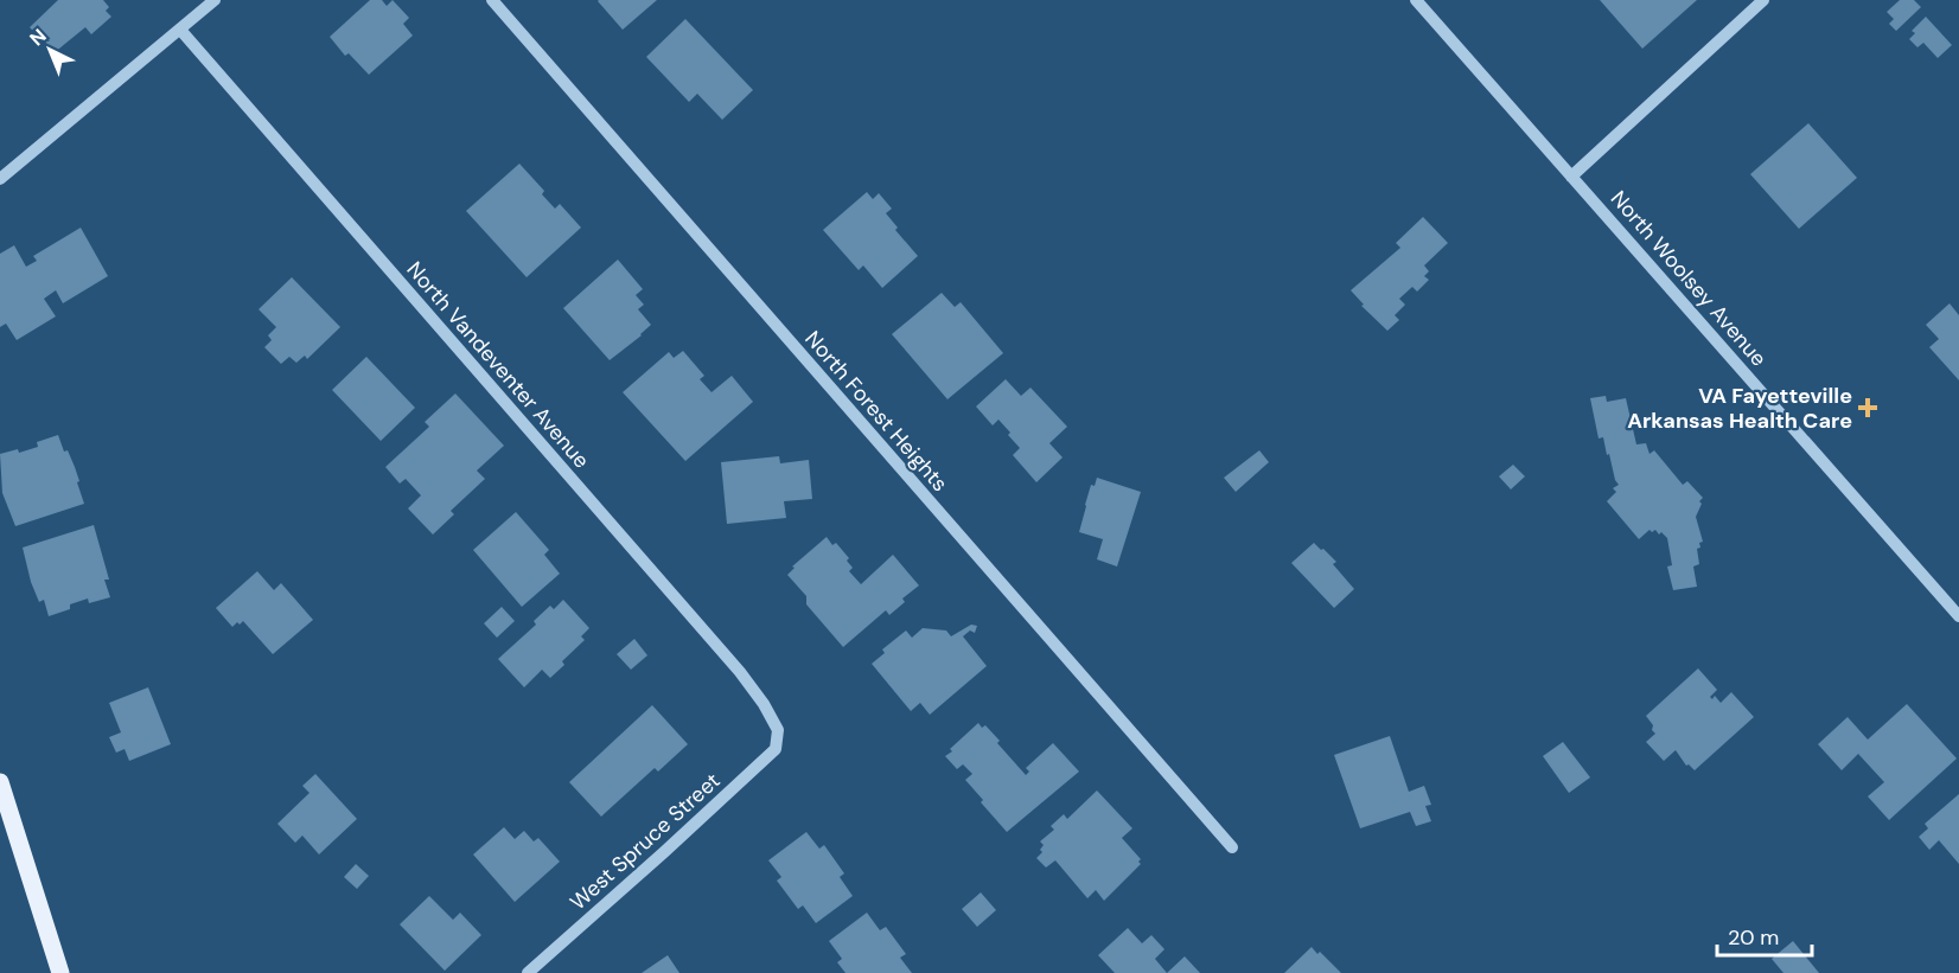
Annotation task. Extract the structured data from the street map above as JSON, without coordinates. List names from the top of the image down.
{
  "streets": {
    "street": [
      "North Woolsey Avenue",
      "North Vandeventer Avenue",
      "North Forest Heights",
      "West Spruce Street"
    ]
  },
  "crossings": [
    ["North Vandeventer Avenue", "West Spruce Street"]
  ],
  "places": {
    "health": ["VA Fayetteville Arkansas Health Care"]
  },
  "scale_bar": "20 m",
  "north": "top left"
}
